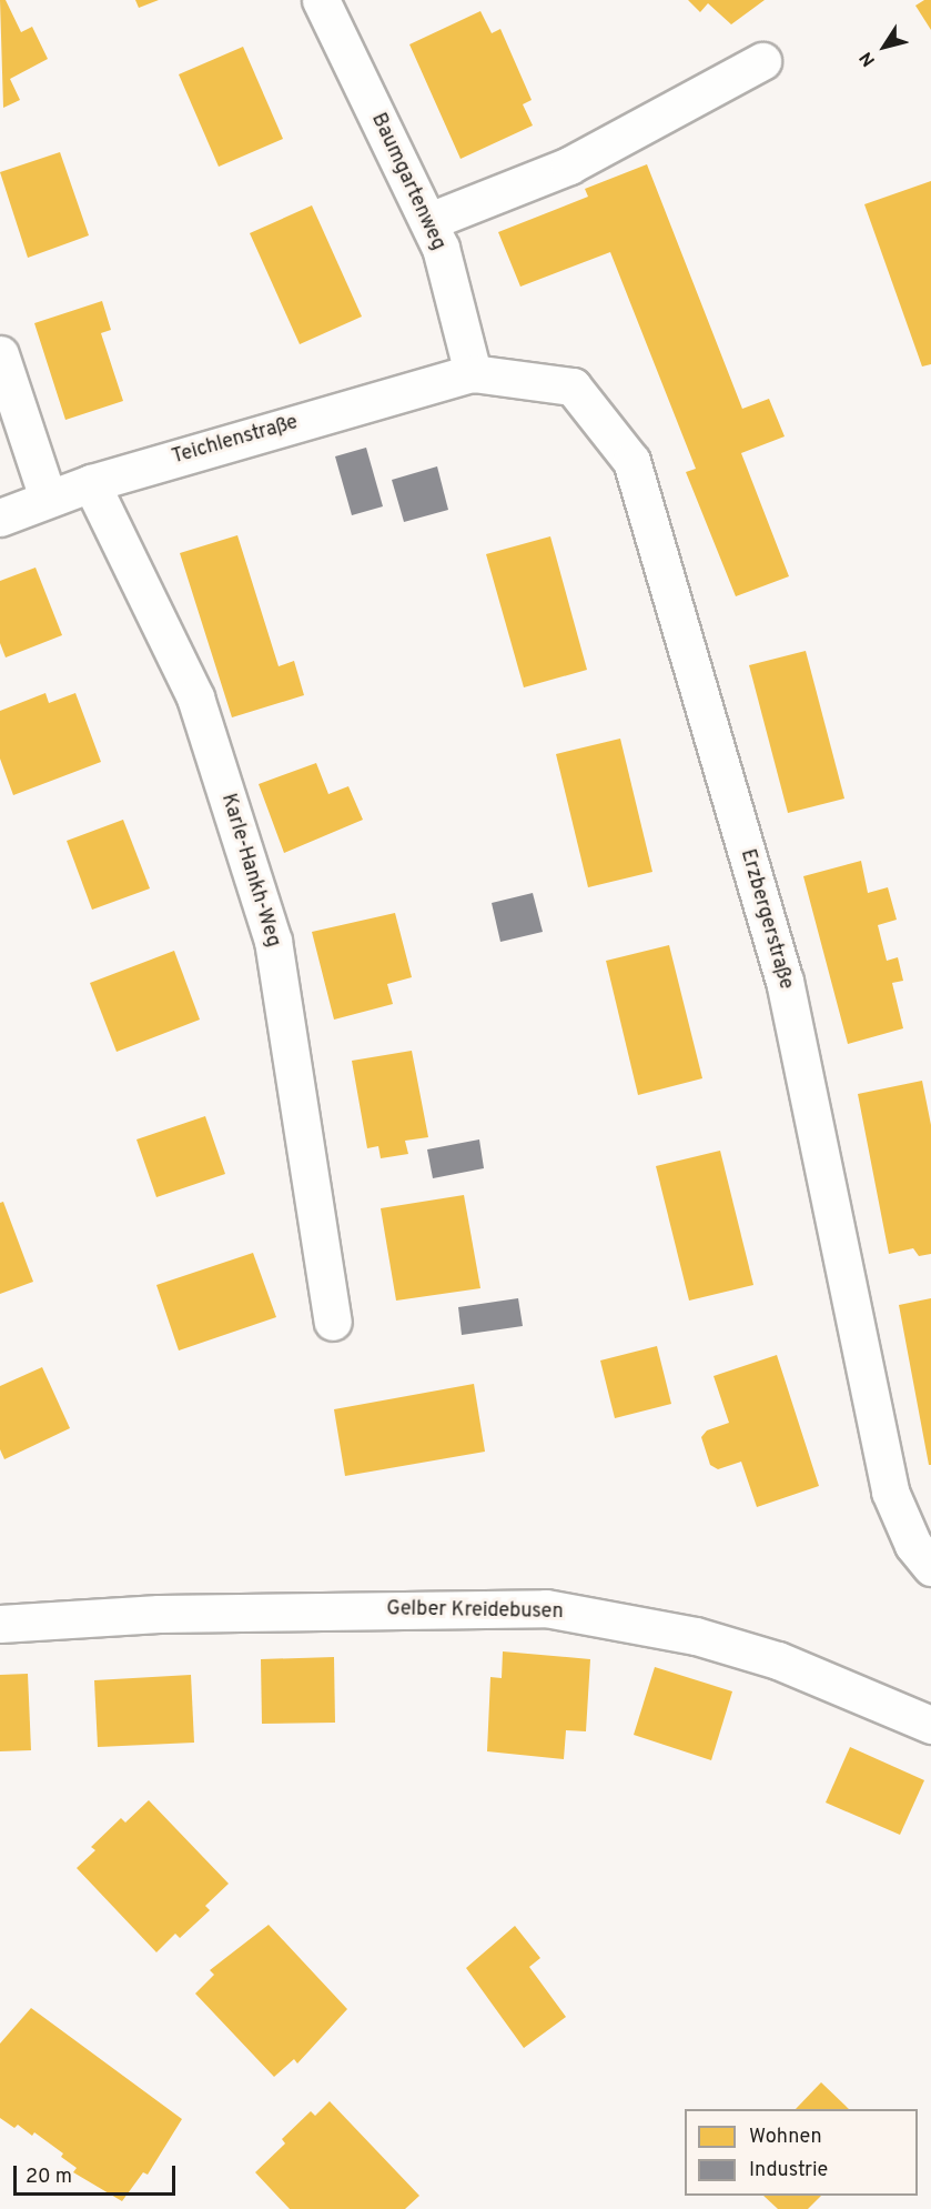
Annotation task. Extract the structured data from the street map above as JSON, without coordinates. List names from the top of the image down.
{
  "streets": {
    "street": [
      "Baumgartenweg",
      "Teichlenstraße",
      "Karle-Hankh-Weg",
      "Erzbergerstraße",
      "Gelber Kreidebusen"
    ]
  },
  "crossings": [
    ["Baumgartenweg", "Teichlenstraße"],
    ["Baumgartenweg", "Erzbergerstraße"],
    ["Teichlenstraße", "Karle-Hankh-Weg"],
    ["Teichlenstraße", "Erzbergerstraße"]
  ],
  "legend": ["Wohnen", "Industrie"],
  "scale_bar": "20 m",
  "north": "bottom left"
}
